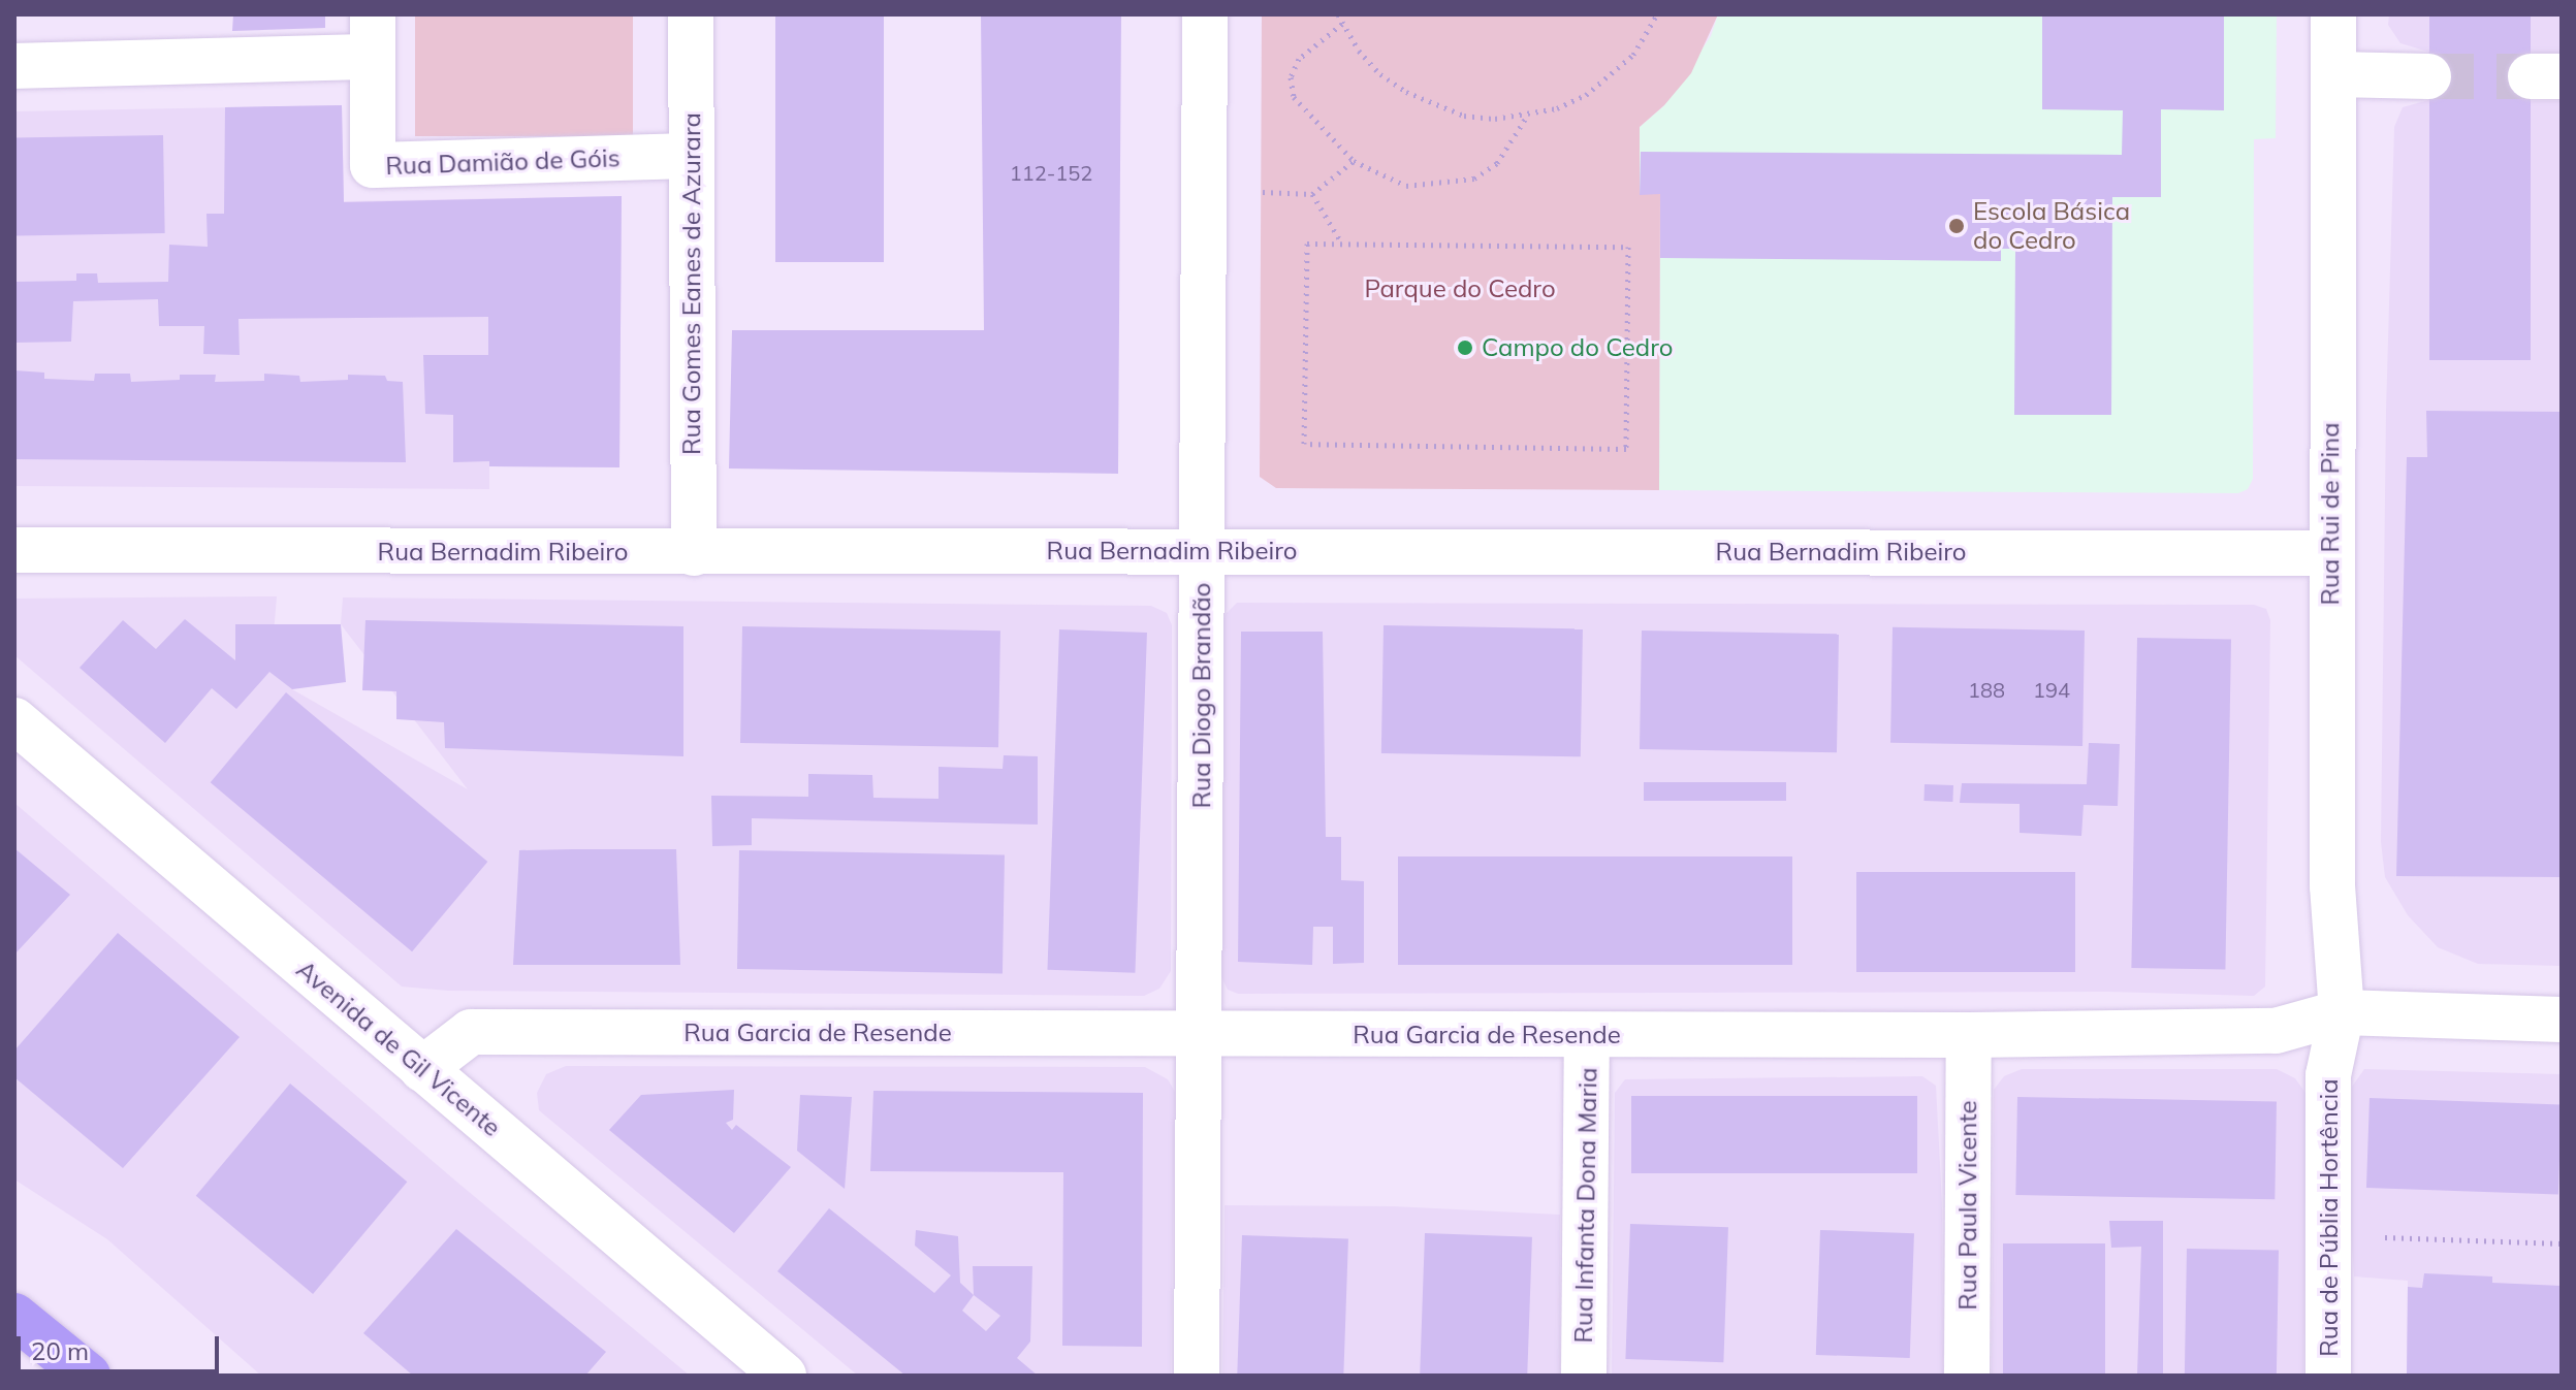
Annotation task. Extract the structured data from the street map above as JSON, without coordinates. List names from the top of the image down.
{
  "streets": {
    "street": [
      "Rua Damião de Góis",
      "Rua Gomes Eanes de Azurara",
      "Rua Rui de Pina",
      "Rua Bernadim Ribeiro",
      "Rua Diogo Brandão",
      "Rua Garcia de Resende",
      "Avenida de Gil Vicente",
      "Rua Infanta Dona Maria",
      "Rua Paula Vicente",
      "Rua de Públia Hortência"
    ]
  },
  "crossings": [
    ["Rua Damião de Góis", "Rua Gomes Eanes de Azurara"],
    ["Rua Gomes Eanes de Azurara", "Rua Bernadim Ribeiro"],
    ["Rua Rui de Pina", "Rua Bernadim Ribeiro"],
    ["Rua Rui de Pina", "Rua Garcia de Resende"],
    ["Rua Rui de Pina", "Rua de Públia Hortência"],
    ["Rua Bernadim Ribeiro", "Rua Diogo Brandão"],
    ["Rua Diogo Brandão", "Rua Garcia de Resende"],
    ["Rua Garcia de Resende", "Avenida de Gil Vicente"],
    ["Rua Garcia de Resende", "Rua Infanta Dona Maria"],
    ["Rua Garcia de Resende", "Rua Paula Vicente"],
    ["Rua Garcia de Resende", "Rua de Públia Hortência"]
  ],
  "parks": ["Parque do Cedro"],
  "places": ["Escola Básica do Cedro", "Campo do Cedro"],
  "house_numbers": ["112-152", "188", "194"],
  "scale_bar": "20 m"
}
